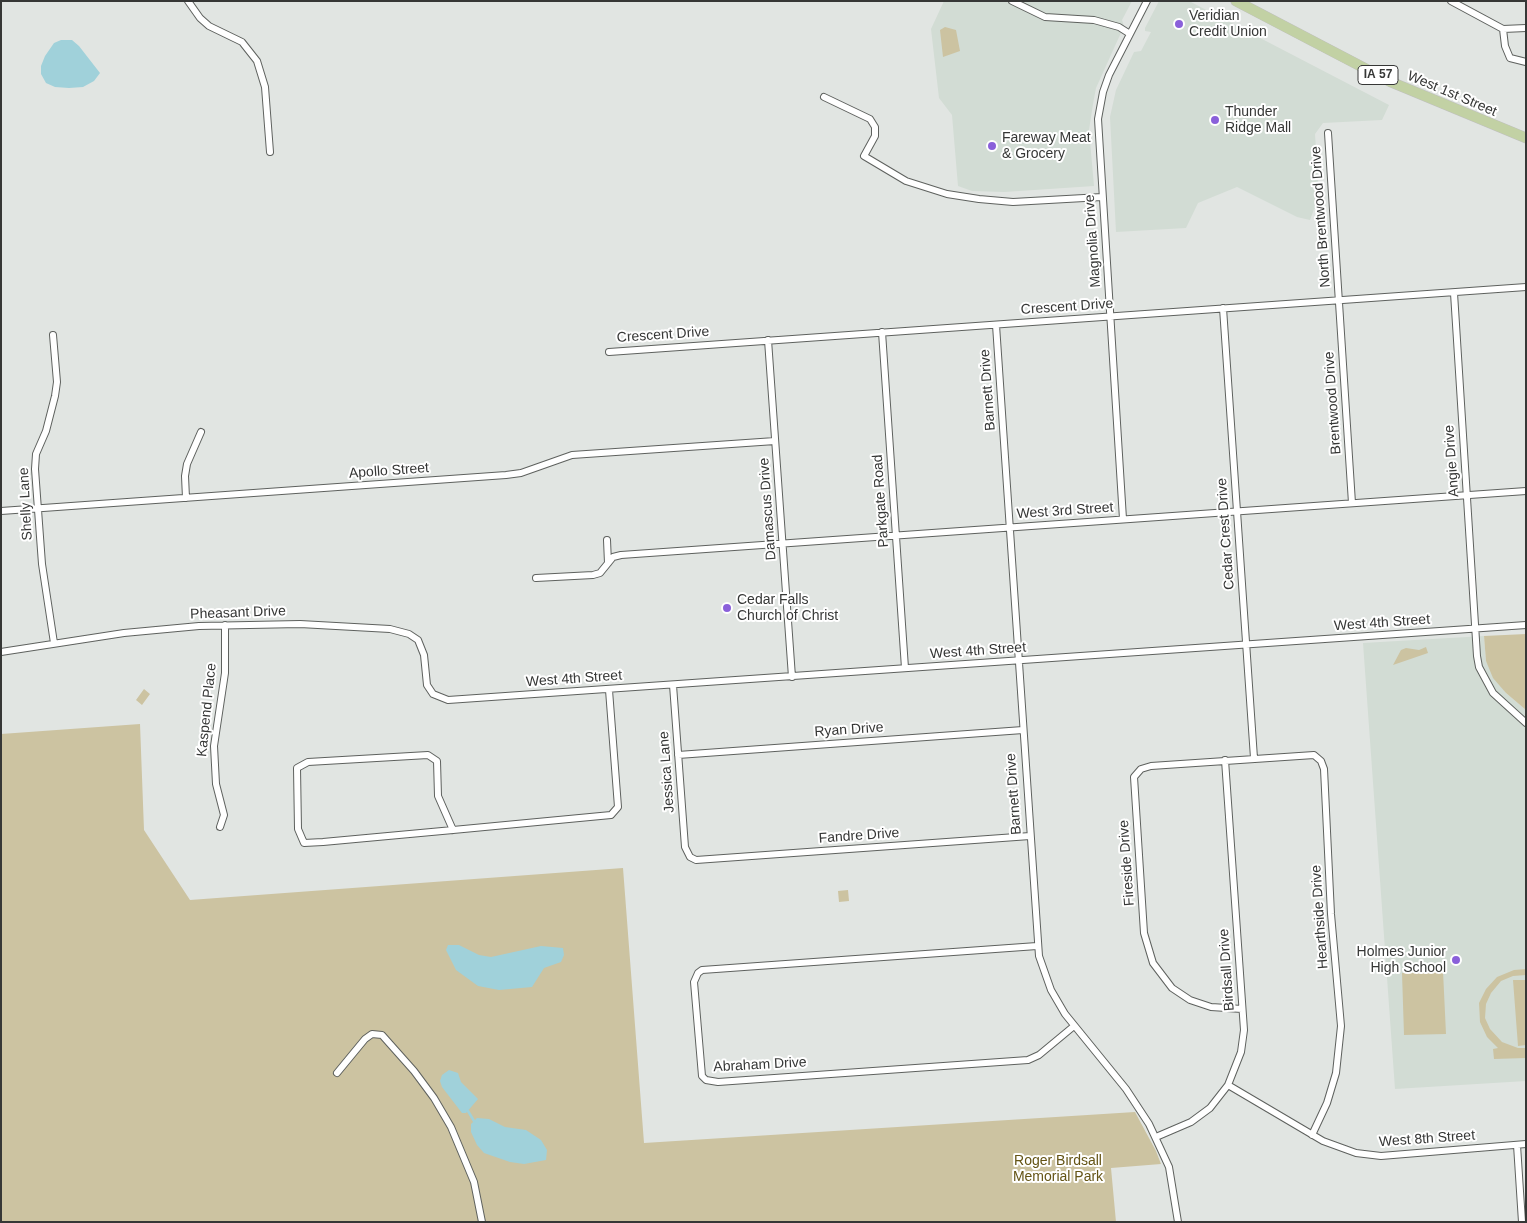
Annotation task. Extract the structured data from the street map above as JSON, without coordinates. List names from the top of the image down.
{
  "streets": {
    "main road": ["IA 57", "West 1st Street"],
    "street": [
      "North Brentwood Drive",
      "Magnolia Drive",
      "Crescent Drive",
      "Barnett Drive",
      "Brentwood Drive",
      "Angie Drive",
      "Apollo Street",
      "Parkgate Road",
      "Shelly Lane",
      "Damascus Drive",
      "West 3rd Street",
      "Cedar Crest Drive",
      "Pheasant Drive",
      "West 4th Street",
      "Kaspend Place",
      "Ryan Drive",
      "Jessica Lane",
      "Fandre Drive",
      "Fireside Drive",
      "Hearthside Drive",
      "Birdsall Drive",
      "Abraham Drive",
      "West 8th Street"
    ]
  },
  "crossings": [
    ["North Brentwood Drive", "Crescent Drive"],
    ["North Brentwood Drive", "Brentwood Drive"],
    ["Magnolia Drive", "Crescent Drive"],
    ["Magnolia Drive", "West 3rd Street"],
    ["Crescent Drive", "Barnett Drive"],
    ["Crescent Drive", "Brentwood Drive"],
    ["Crescent Drive", "Angie Drive"],
    ["Crescent Drive", "Parkgate Road"],
    ["Crescent Drive", "Damascus Drive"],
    ["Crescent Drive", "Cedar Crest Drive"],
    ["Barnett Drive", "West 3rd Street"],
    ["Barnett Drive", "West 4th Street"],
    ["Barnett Drive", "Ryan Drive"],
    ["Barnett Drive", "Fandre Drive"],
    ["Barnett Drive", "Birdsall Drive"],
    ["Barnett Drive", "Abraham Drive"],
    ["Brentwood Drive", "West 3rd Street"],
    ["Angie Drive", "West 3rd Street"],
    ["Angie Drive", "West 4th Street"],
    ["Apollo Street", "Shelly Lane"],
    ["Apollo Street", "Damascus Drive"],
    ["Parkgate Road", "West 3rd Street"],
    ["Parkgate Road", "West 4th Street"],
    ["Shelly Lane", "Pheasant Drive"],
    ["Damascus Drive", "West 3rd Street"],
    ["Damascus Drive", "West 4th Street"],
    ["West 3rd Street", "Cedar Crest Drive"],
    ["Cedar Crest Drive", "West 4th Street"],
    ["Cedar Crest Drive", "Fireside Drive"],
    ["Cedar Crest Drive", "Hearthside Drive"],
    ["Pheasant Drive", "West 4th Street"],
    ["Pheasant Drive", "Kaspend Place"],
    ["West 4th Street", "Jessica Lane"],
    ["Ryan Drive", "Jessica Lane"],
    ["Jessica Lane", "Fandre Drive"],
    ["Fireside Drive", "Hearthside Drive"],
    ["Fireside Drive", "Birdsall Drive"],
    ["Hearthside Drive", "West 8th Street"],
    ["Birdsall Drive", "West 8th Street"]
  ],
  "parks": ["Roger Birdsall Memorial Park"],
  "places": [
    "Veridian Credit Union",
    "Thunder Ridge Mall",
    "Fareway Meat & Grocery",
    "Cedar Falls Church of Christ",
    "Holmes Junior High School"
  ]
}
